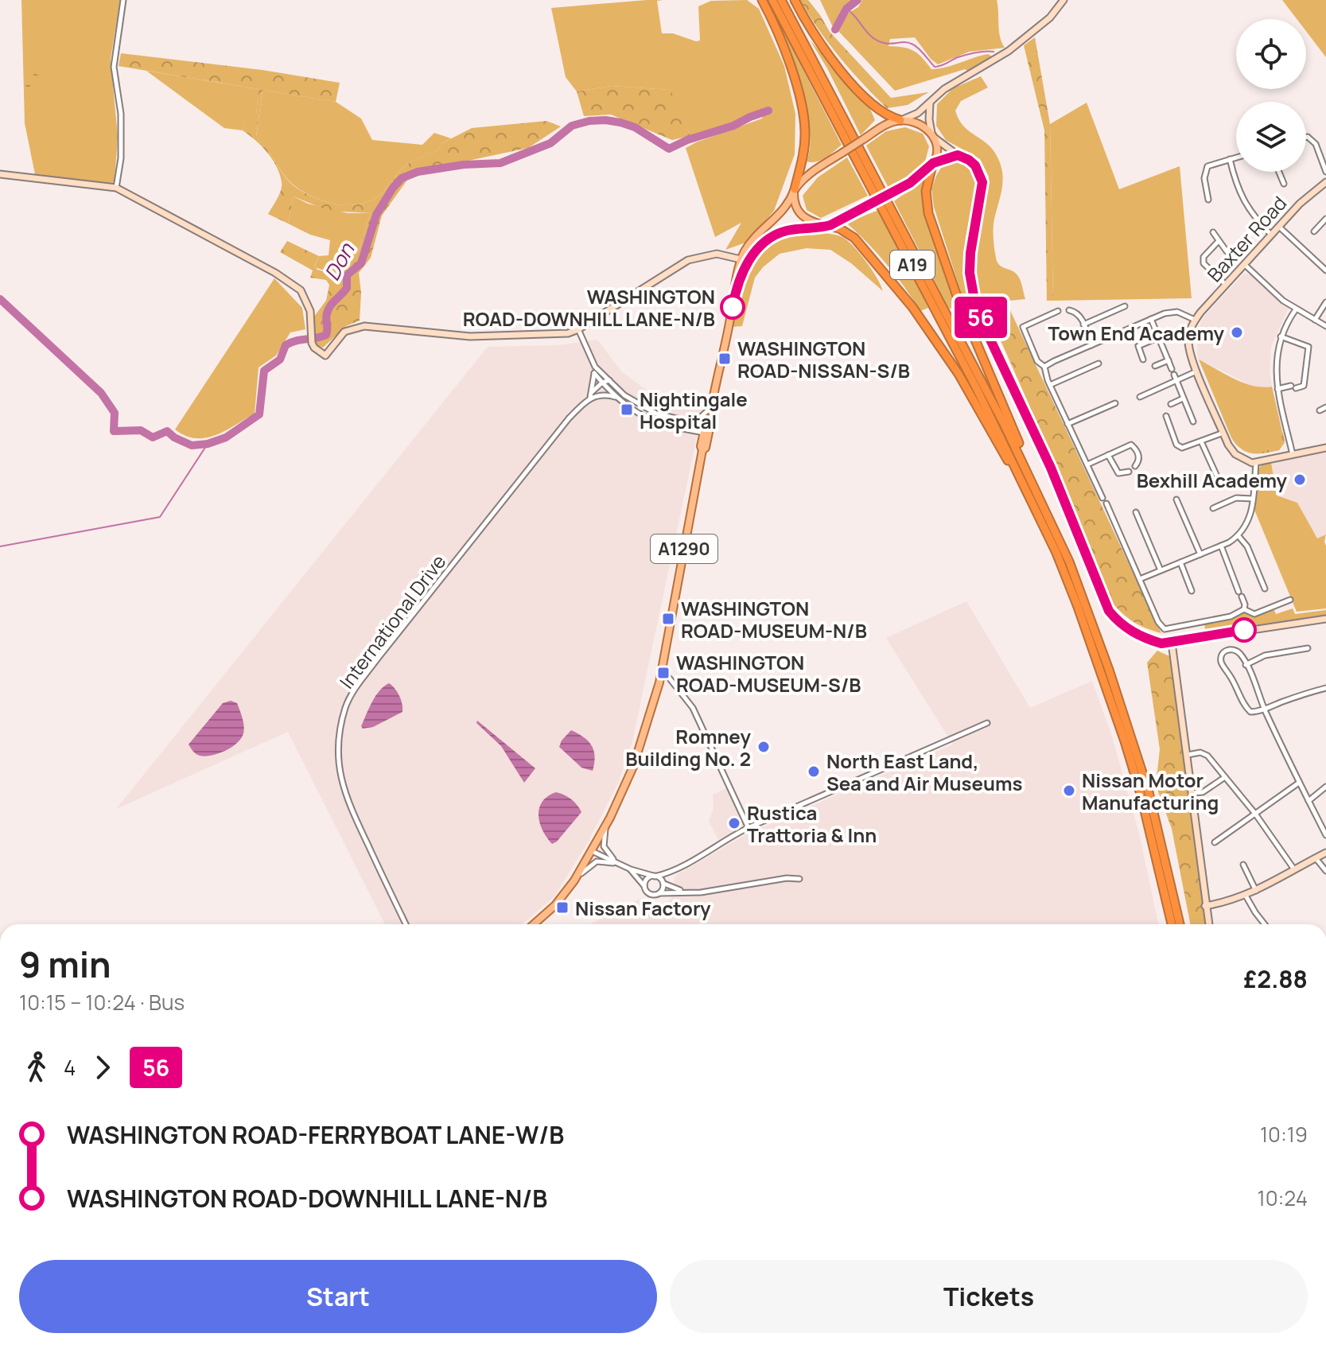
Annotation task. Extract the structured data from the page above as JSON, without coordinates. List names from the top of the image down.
{
  "streets": {
    "highway": ["A19"],
    "main road": ["A1290"],
    "street": ["Baxter Road", "International Drive"]
  },
  "crossings": [
    ["A1290", "International Drive"]
  ],
  "water": ["Don"],
  "places": {
    "other": [
      "WASHINGTON ROAD-DOWNHILL LANE-N/B",
      "Town End Academy",
      "Bexhill Academy",
      "Romney Building No. 2",
      "North East Land, Sea and Air Museums",
      "Nissan Motor Manufacturing",
      "Rustica Trattoria & Inn"
    ],
    "transit": [
      "WASHINGTON ROAD-NISSAN-S/B",
      "Nightingale Hospital",
      "WASHINGTON ROAD-MUSEUM-N/B",
      "WASHINGTON ROAD-MUSEUM-S/B",
      "Nissan Factory"
    ]
  },
  "lines": ["bus line 56"],
  "page": {
    "on_map": "56",
    "heading": ["9 min", "10:15 – 10:24 · Bus", "£2.88"],
    "legs": ["4", "56"],
    "list": [
      {
        "name": "WASHINGTON ROAD-FERRYBOAT LANE-W/B",
        "value": "10:19"
      },
      {
        "name": "WASHINGTON ROAD-DOWNHILL LANE-N/B",
        "value": "10:24"
      }
    ],
    "buttons": ["Start", "Tickets"]
  }
}
